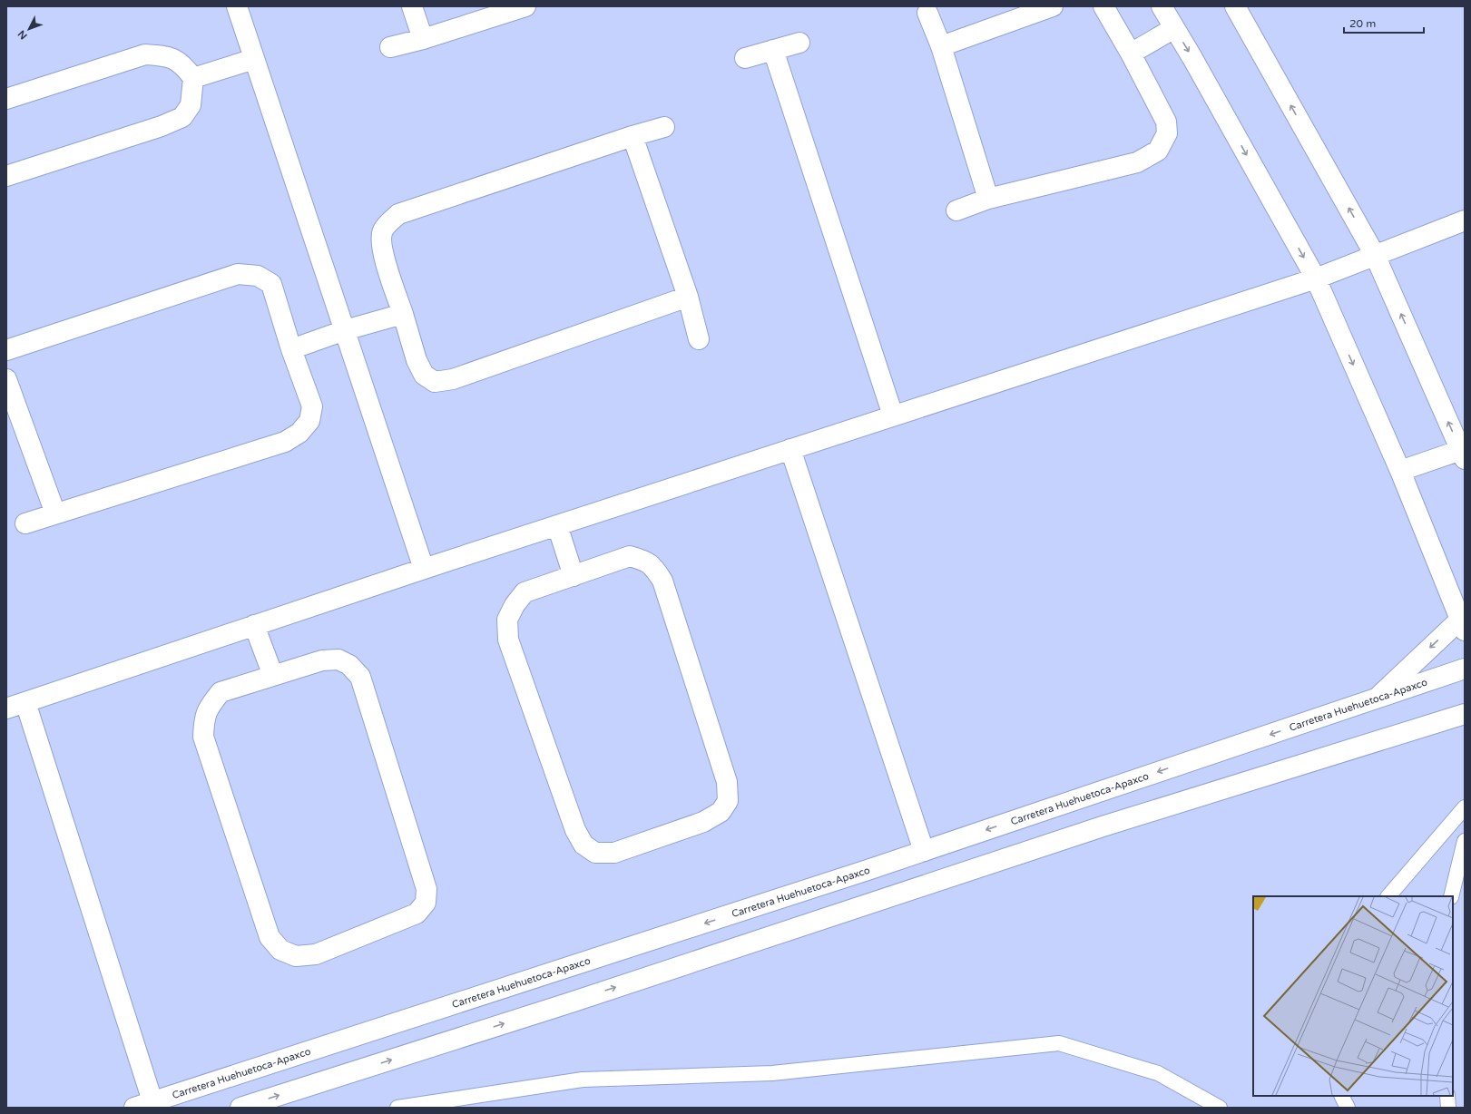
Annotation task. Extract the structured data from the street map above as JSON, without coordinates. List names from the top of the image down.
{
  "streets": {
    "street": ["Carretera Huehuetoca-Apaxco"]
  },
  "scale_bar": "20 m",
  "north": "bottom left"
}
